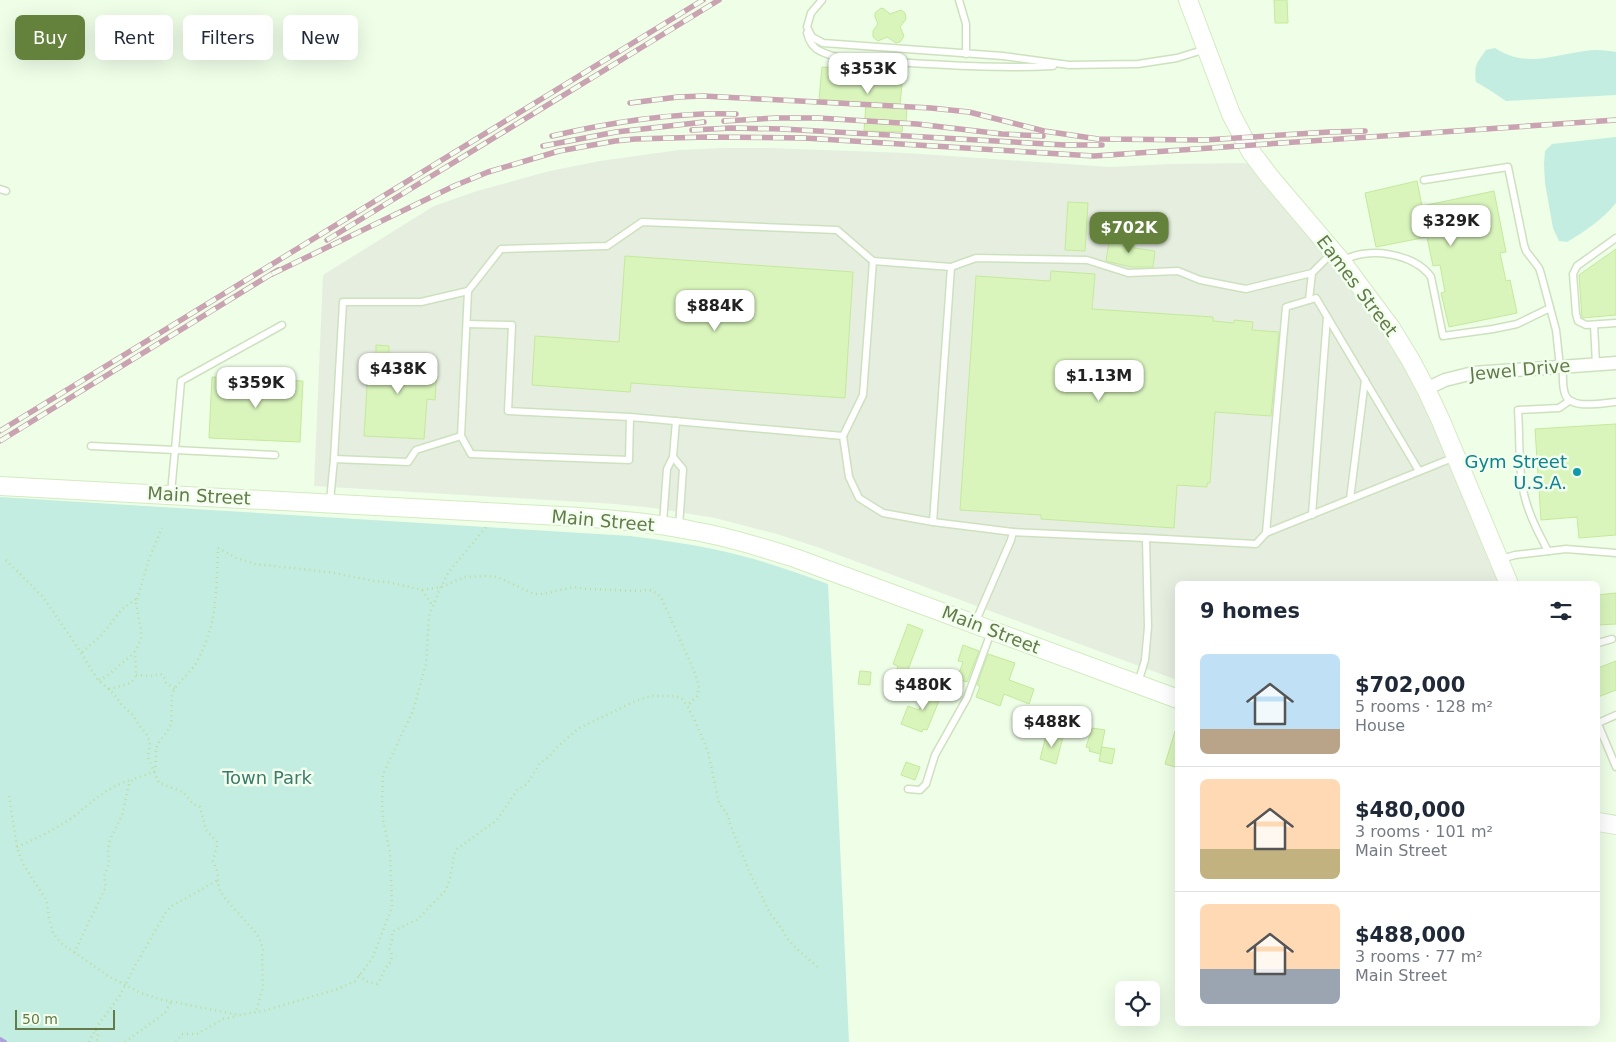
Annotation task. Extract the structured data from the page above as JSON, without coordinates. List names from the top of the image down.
{
  "streets": {
    "main road": ["Eames Street", "Main Street"],
    "street": ["Jewel Drive"]
  },
  "crossings": [
    ["Eames Street", "Jewel Drive"]
  ],
  "parks": ["Town Park"],
  "places": ["Gym Street U.S.A."],
  "scale_bar": "50 m",
  "page": {
    "chip": [
      "Buy",
      "Rent",
      "Filters",
      "New"
    ],
    "price": [
      "$353K",
      "$329K",
      "$702K",
      "$884K",
      "$438K",
      "$1.13M",
      "$359K",
      "$480K",
      "$488K"
    ],
    "heading": "9 homes",
    "list": [
      {
        "name": "$702,000",
        "note": "5 rooms · 128 m² · House"
      },
      {
        "name": "$480,000",
        "note": "3 rooms · 101 m² · Main Street"
      },
      {
        "name": "$488,000",
        "note": "3 rooms · 77 m² · Main Street"
      }
    ],
    "scale": "50 m"
  }
}
